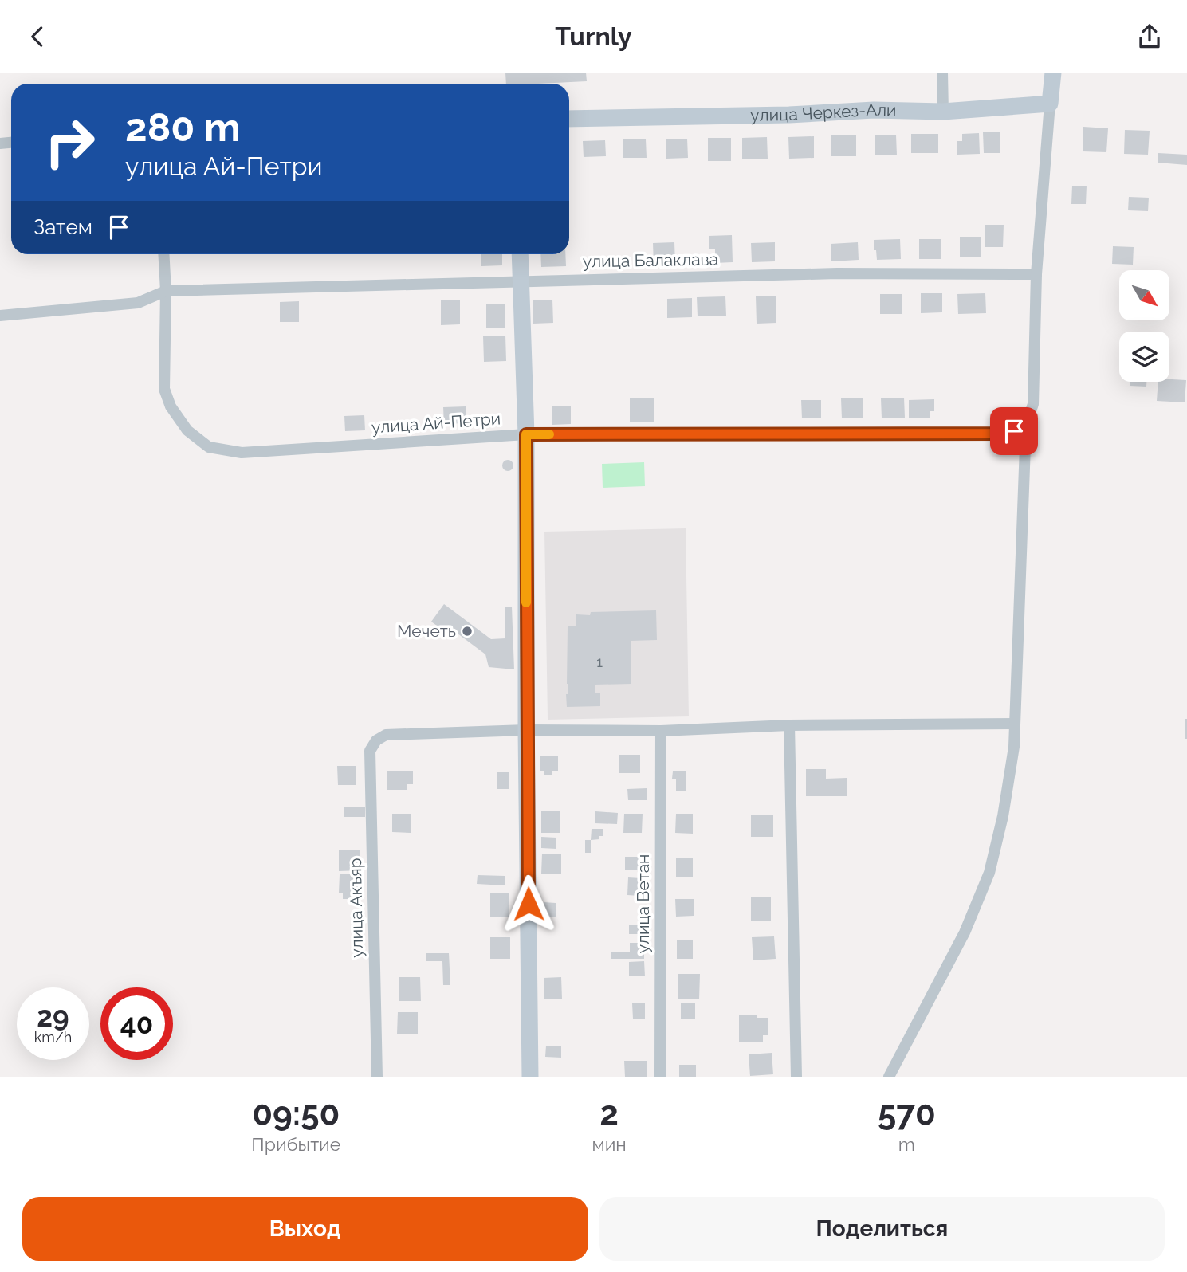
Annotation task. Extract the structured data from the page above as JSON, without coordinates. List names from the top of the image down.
{
  "streets": {
    "street": [
      "улица Черкез-Али",
      "улица Балаклава",
      "улица Ай-Петри",
      "улица Ветан",
      "улица Акъяр"
    ]
  },
  "crossings": [
    ["улица Балаклава", "улица Ай-Петри"]
  ],
  "places": ["Мечеть"],
  "house_numbers": ["1"],
  "north": "bottom right",
  "page": {
    "header": "Turnly",
    "turn": ["280 m", "улица Ай-Петри"],
    "then": "Затем",
    "speed": "29 km/h",
    "limit": "40",
    "eta": [
      "09:50",
      "Прибытие",
      "2",
      "мин",
      "570",
      "m"
    ],
    "buttons": ["Выход", "Поделиться"]
  }
}
